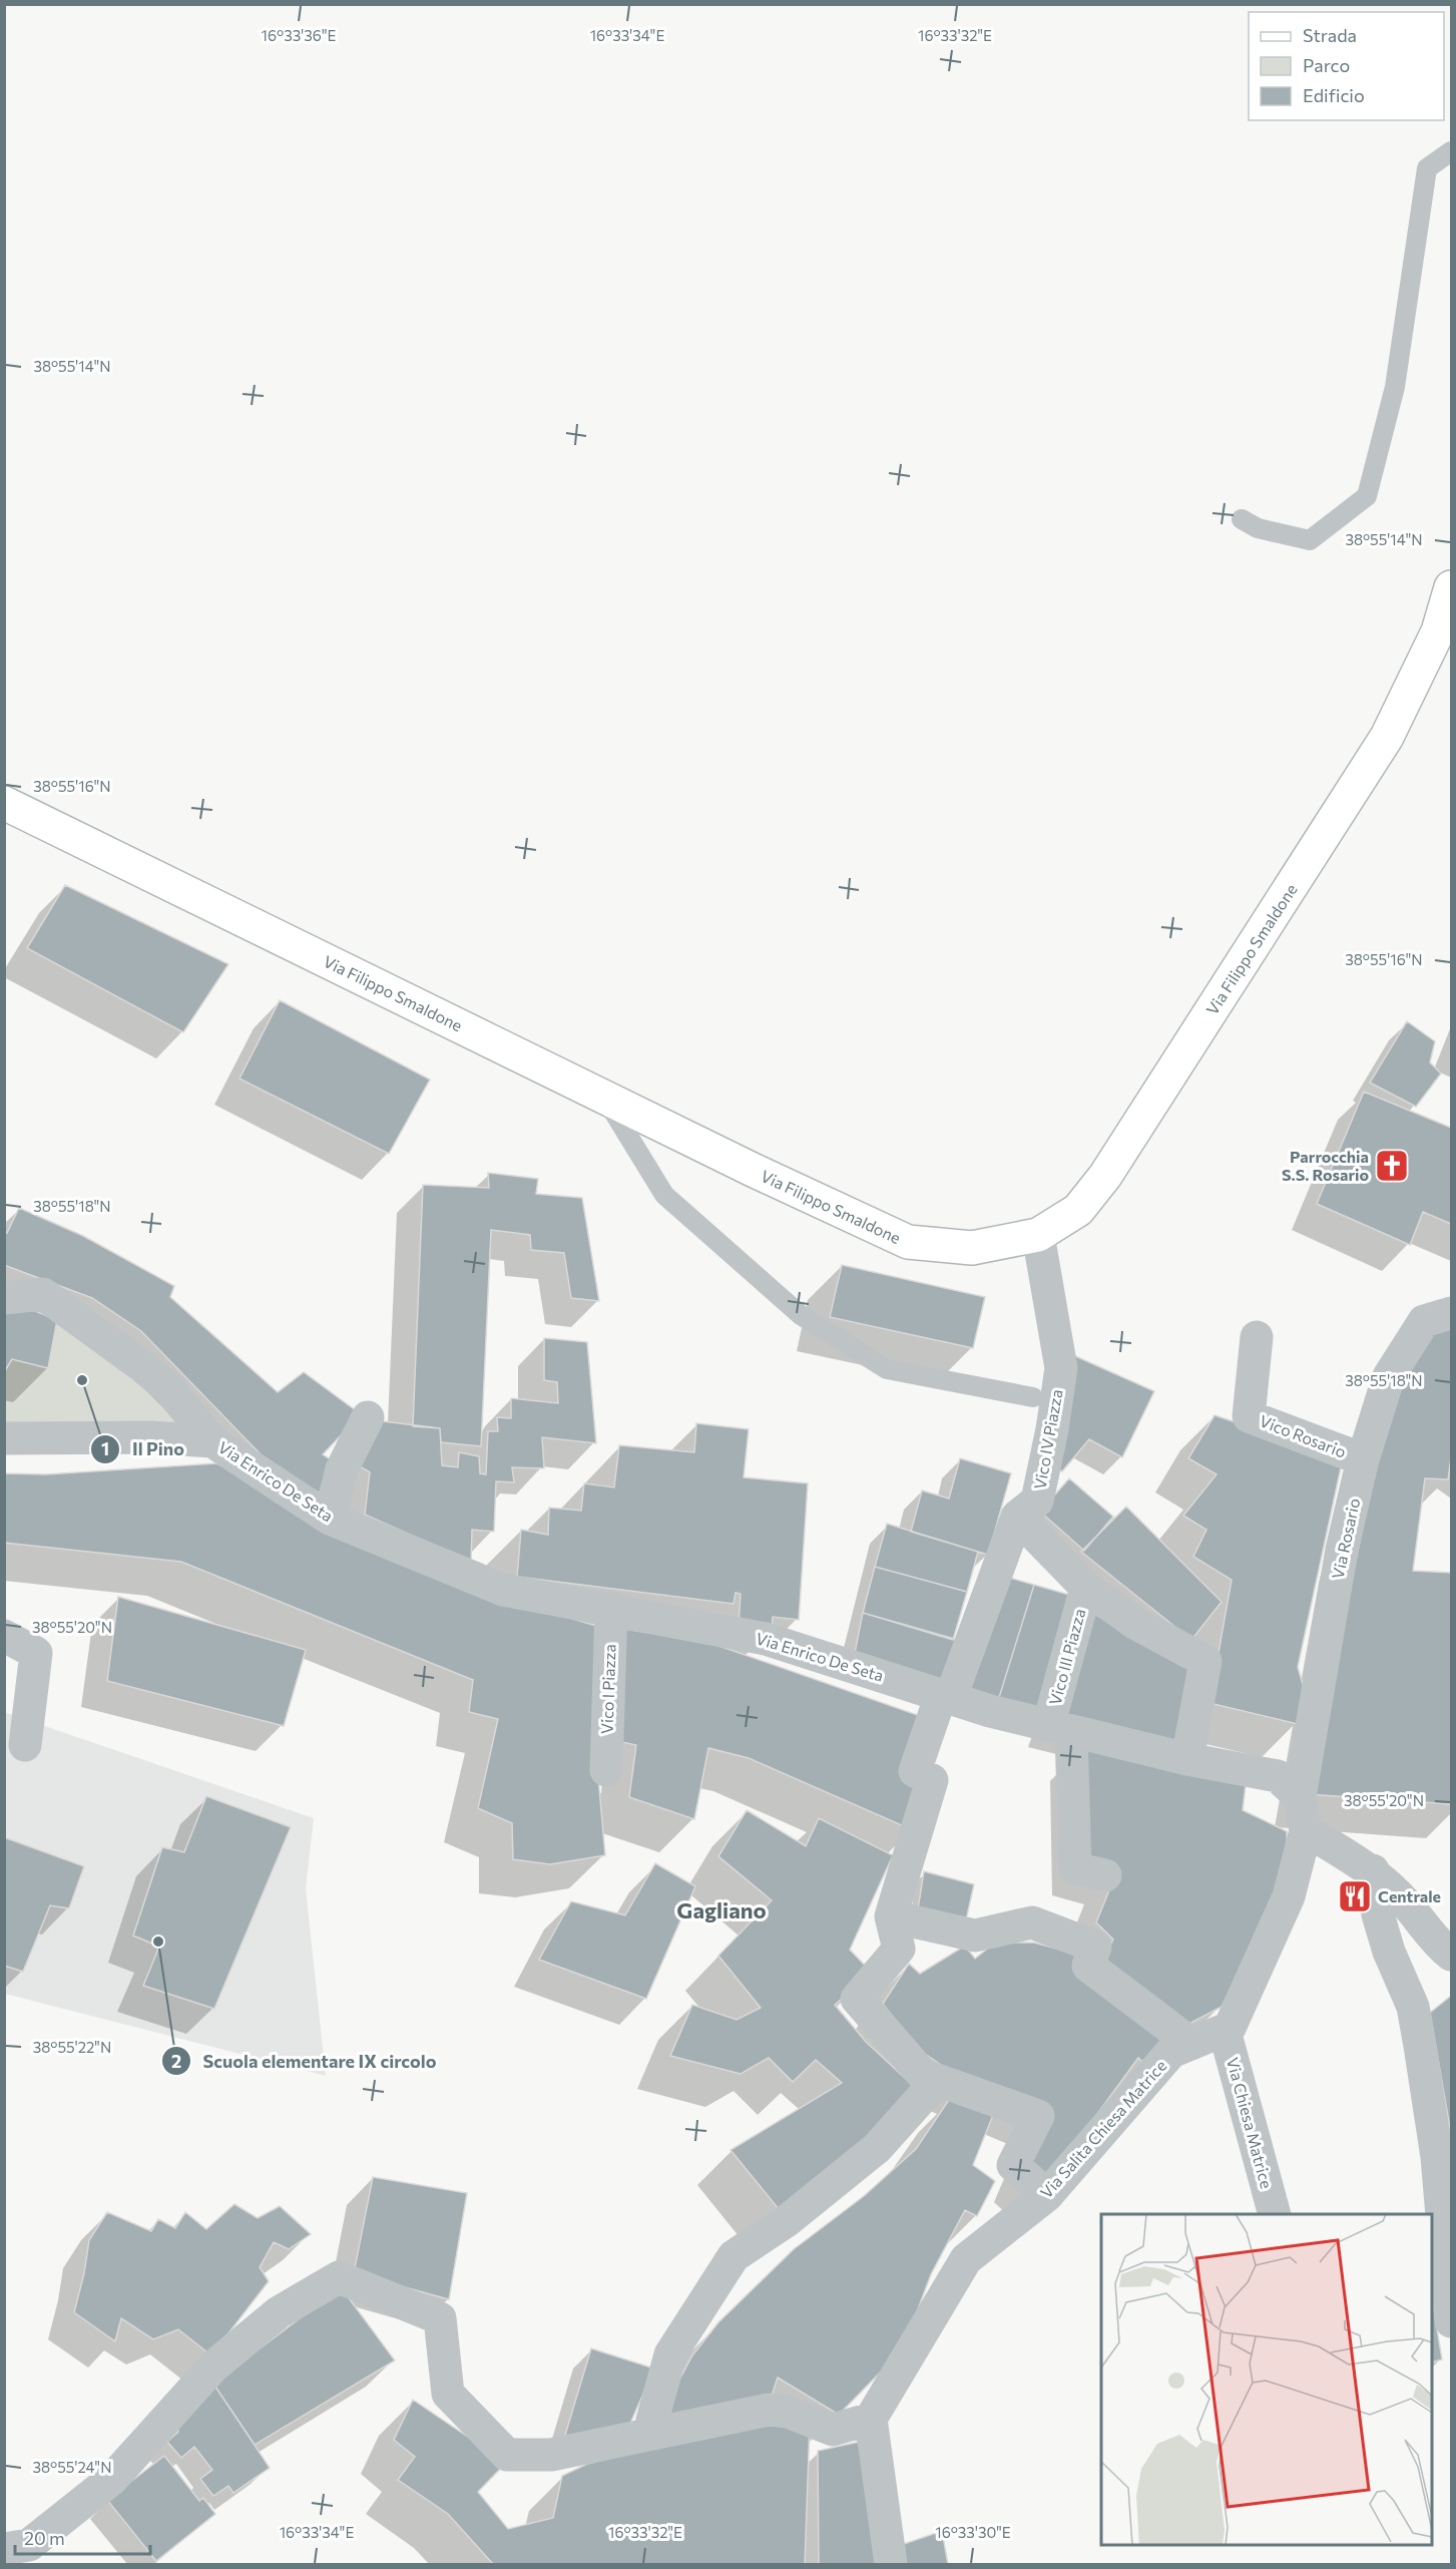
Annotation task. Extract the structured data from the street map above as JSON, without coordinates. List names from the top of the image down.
{
  "streets": {
    "street": [
      "Via Filippo Smaldone",
      "Vico Rosario",
      "Vico IV Piazza",
      "Via Enrico De Seta",
      "Via Rosario",
      "Vico III Piazza",
      "Vico I Piazza",
      "Via Chiesa Matrice",
      "Via Salita Chiesa Matrice"
    ]
  },
  "crossings": [
    ["Via Filippo Smaldone", "Vico IV Piazza"],
    ["Vico Rosario", "Via Rosario"],
    ["Vico IV Piazza", "Via Enrico De Seta"],
    ["Via Enrico De Seta", "Via Rosario"],
    ["Via Enrico De Seta", "Vico III Piazza"],
    ["Via Enrico De Seta", "Vico I Piazza"],
    ["Via Chiesa Matrice", "Via Salita Chiesa Matrice"]
  ],
  "districts": ["Gagliano"],
  "places": {
    "church": ["Parrocchia S.S. Rosario"],
    "other": ["Il Pino", "Scuola elementare IX circolo"],
    "restaurant": ["Centrale"]
  },
  "legend": ["Strada", "Parco", "Edificio"],
  "scale_bar": "20 m",
  "coordinates": [
    "16°33'36\"E",
    "16°33'34\"E",
    "16°33'32\"E",
    "38°55'14\"N",
    "38°55'16\"N",
    "38°55'18\"N",
    "38°55'20\"N",
    "38°55'22\"N",
    "38°55'24\"N",
    "16°33'30\"E"
  ]
}
